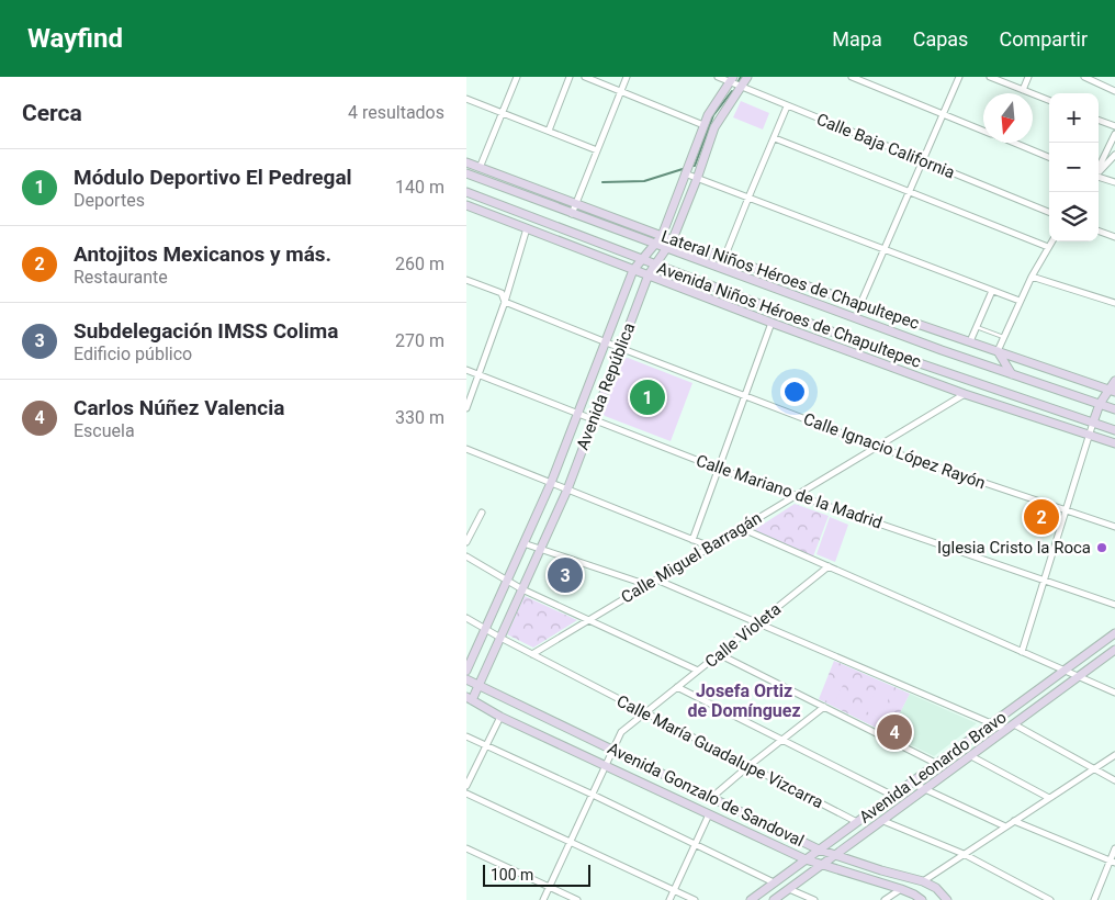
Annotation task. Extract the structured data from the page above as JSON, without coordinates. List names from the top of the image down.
{
  "streets": {
    "street": [
      "Calle Baja California",
      "Lateral Niños Héroes de Chapultepec",
      "Avenida Niños Héroes de Chapultepec",
      "Avenida República",
      "Calle Ignacio López Rayón",
      "Calle Mariano de la Madrid",
      "Calle Miguel Barragán",
      "Calle Violeta",
      "Calle María Guadalupe Vizcarra",
      "Avenida Leonardo Bravo",
      "Avenida Gonzalo de Sandoval"
    ]
  },
  "crossings": [
    ["Calle Baja California", "Avenida República"],
    ["Lateral Niños Héroes de Chapultepec", "Avenida República"],
    ["Avenida Niños Héroes de Chapultepec", "Avenida República"],
    ["Avenida República", "Calle Ignacio López Rayón"],
    ["Avenida República", "Calle Mariano de la Madrid"],
    ["Avenida República", "Calle María Guadalupe Vizcarra"],
    ["Avenida República", "Avenida Gonzalo de Sandoval"],
    ["Calle Ignacio López Rayón", "Calle Miguel Barragán"],
    ["Calle Mariano de la Madrid", "Calle Miguel Barragán"],
    ["Calle Miguel Barragán", "Calle María Guadalupe Vizcarra"],
    ["Calle Violeta", "Calle María Guadalupe Vizcarra"],
    ["Calle Violeta", "Avenida Gonzalo de Sandoval"],
    ["Calle María Guadalupe Vizcarra", "Avenida Leonardo Bravo"],
    ["Avenida Leonardo Bravo", "Avenida Gonzalo de Sandoval"]
  ],
  "districts": ["Josefa Ortiz de Domínguez"],
  "places": ["Iglesia Cristo la Roca"],
  "scale_bar": "100 m",
  "north": "bottom",
  "page": {
    "header": "Wayfind",
    "nav": ["Mapa", "Capas", "Compartir"],
    "heading": ["Cerca", "4 resultados"],
    "map_buttons": ["+", "−"],
    "list": [
      {
        "mark": "1",
        "name": "Módulo Deportivo El Pedregal",
        "note": "Deportes",
        "value": "140 m"
      },
      {
        "mark": "2",
        "name": "Antojitos Mexicanos y más.",
        "note": "Restaurante",
        "value": "260 m"
      },
      {
        "mark": "3",
        "name": "Subdelegación IMSS Colima",
        "note": "Edificio público",
        "value": "270 m"
      },
      {
        "mark": "4",
        "name": "Carlos Núñez Valencia",
        "note": "Escuela",
        "value": "330 m"
      }
    ],
    "pins": [
      "1",
      "2",
      "3",
      "4"
    ],
    "scale": "100 m"
  }
}
